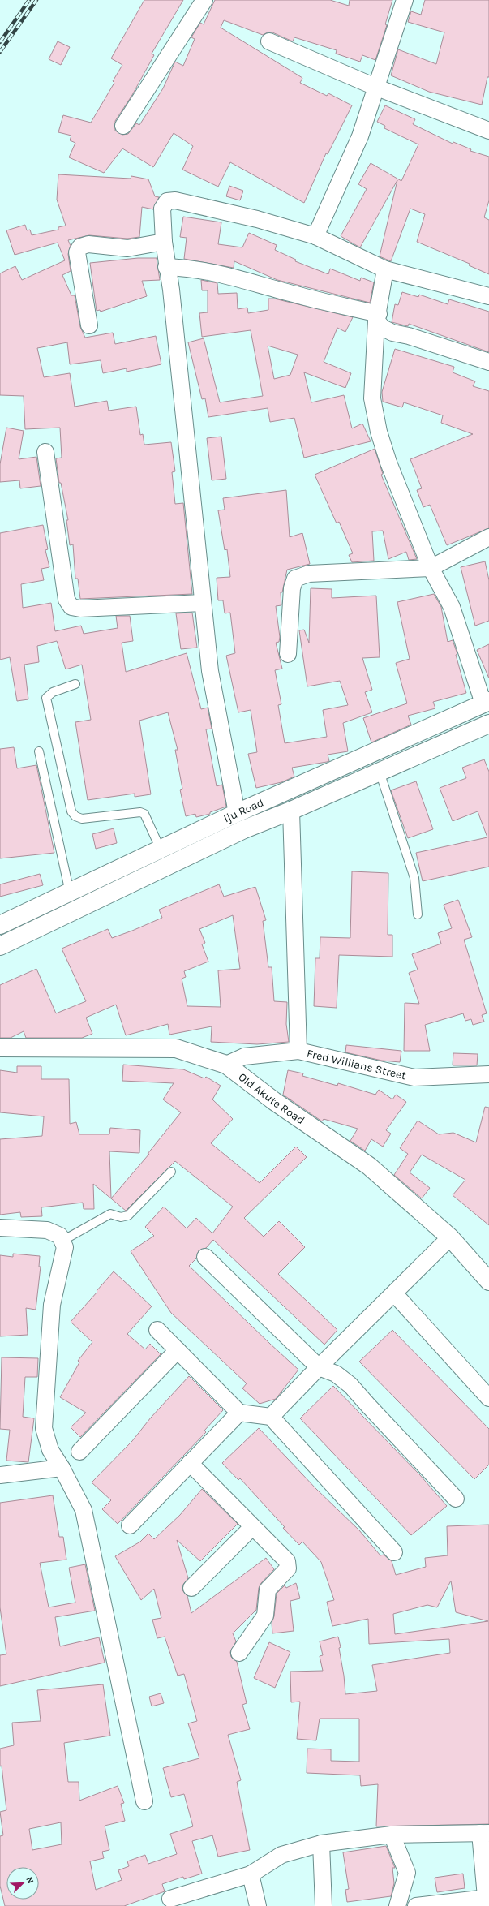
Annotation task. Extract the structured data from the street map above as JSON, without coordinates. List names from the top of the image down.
{
  "streets": {
    "main road": ["Iju Road", "Old Akute Road"],
    "street": ["Fred Willians Street"]
  },
  "crossings": [
    ["Fred Willians Street", "Old Akute Road"]
  ],
  "north": "top right"
}
